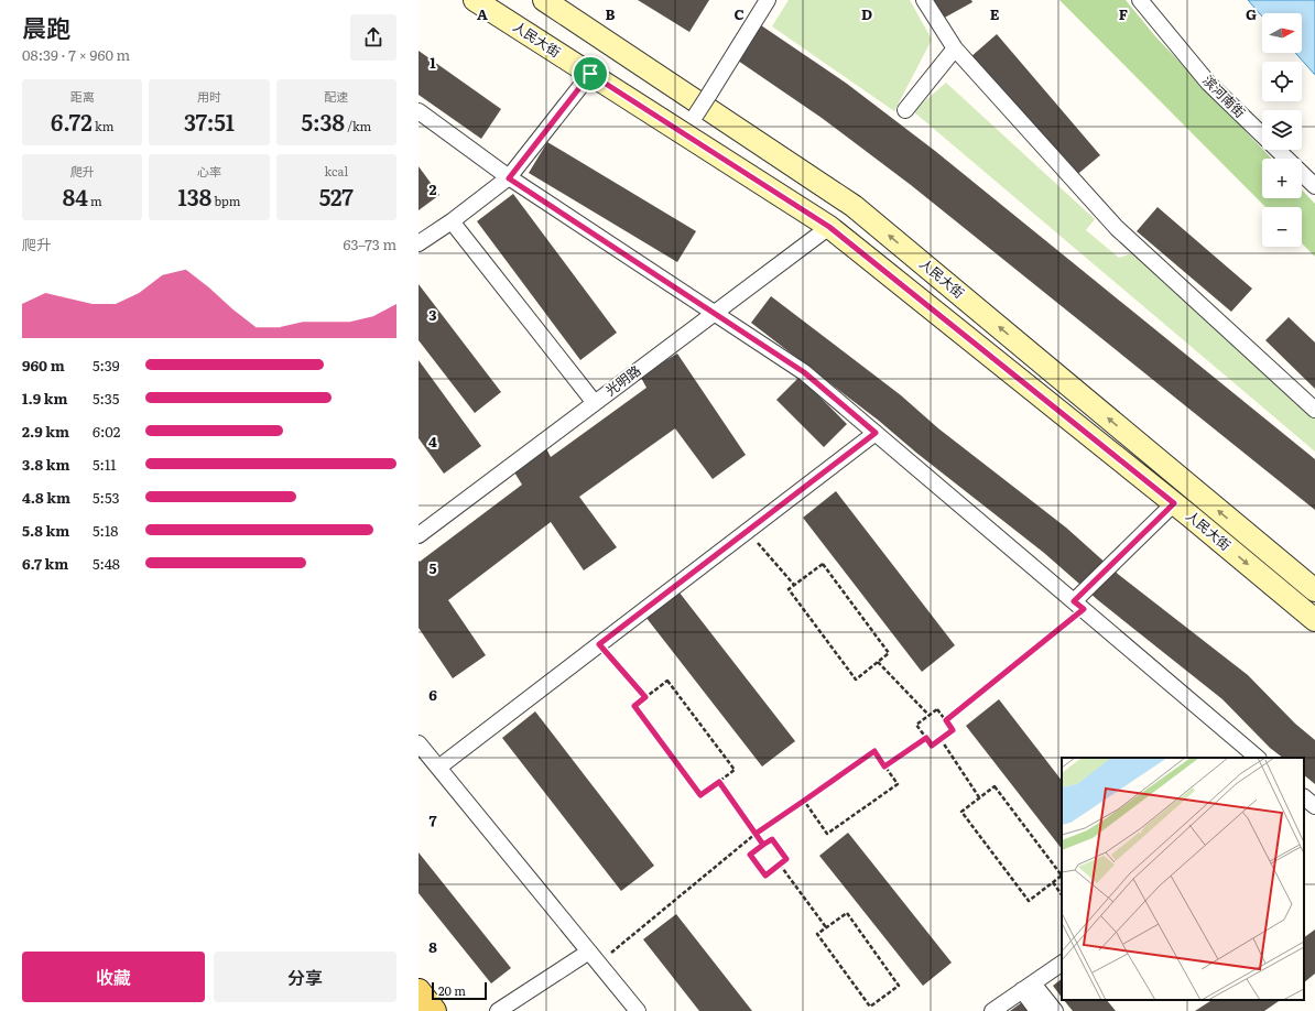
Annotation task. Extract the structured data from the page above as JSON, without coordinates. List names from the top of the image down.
{
  "streets": {
    "street": ["人民大街", "滨河南街", "光明路"]
  },
  "crossings": [
    ["人民大街", "光明路"]
  ],
  "scale_bar": "20 m",
  "north": "right",
  "page": {
    "heading": ["晨跑", "08:39 · 7 × 960 m"],
    "map_buttons": ["+", "−"],
    "stats": [
      ["距离", "6.72 km"],
      ["用时", "37:51"],
      ["配速", "5:38 /km"],
      ["爬升", "84 m"],
      ["心率", "138 bpm"],
      ["kcal", "527"]
    ],
    "chart": ["爬升", "63–73 m"],
    "list": [
      {
        "name": "960 m",
        "note": "5:39"
      },
      {
        "name": "1.9 km",
        "note": "5:35"
      },
      {
        "name": "2.9 km",
        "note": "6:02"
      },
      {
        "name": "3.8 km",
        "note": "5:11"
      },
      {
        "name": "4.8 km",
        "note": "5:53"
      },
      {
        "name": "5.8 km",
        "note": "5:18"
      },
      {
        "name": "6.7 km",
        "note": "5:48"
      }
    ],
    "buttons": ["收藏", "分享"],
    "scale": "20 m"
  },
  "grid": {
    "columns": [
      "A",
      "B",
      "C",
      "D",
      "E",
      "F",
      "G"
    ],
    "rows": [
      "1",
      "2",
      "3",
      "4",
      "5",
      "6",
      "7",
      "8"
    ]
  }
}
